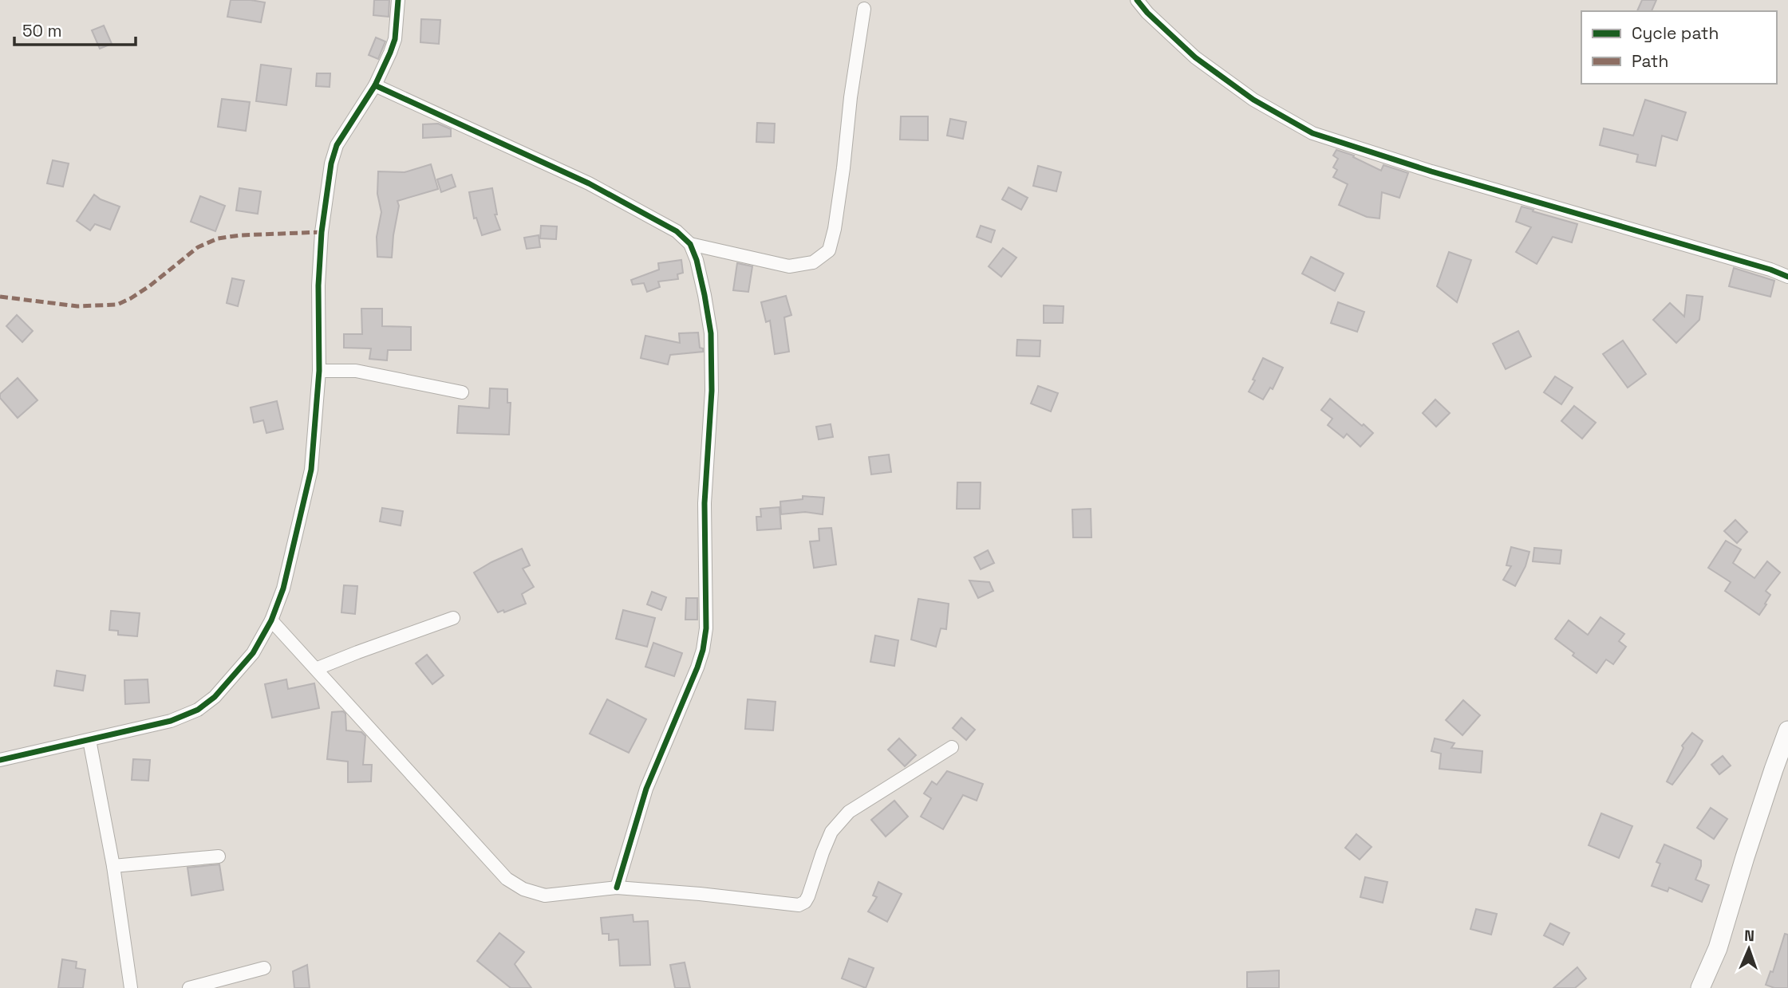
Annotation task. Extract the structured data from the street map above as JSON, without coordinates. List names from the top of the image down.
{
  "legend": ["Cycle path", "Path"],
  "scale_bar": "50 m",
  "north": "top"
}
